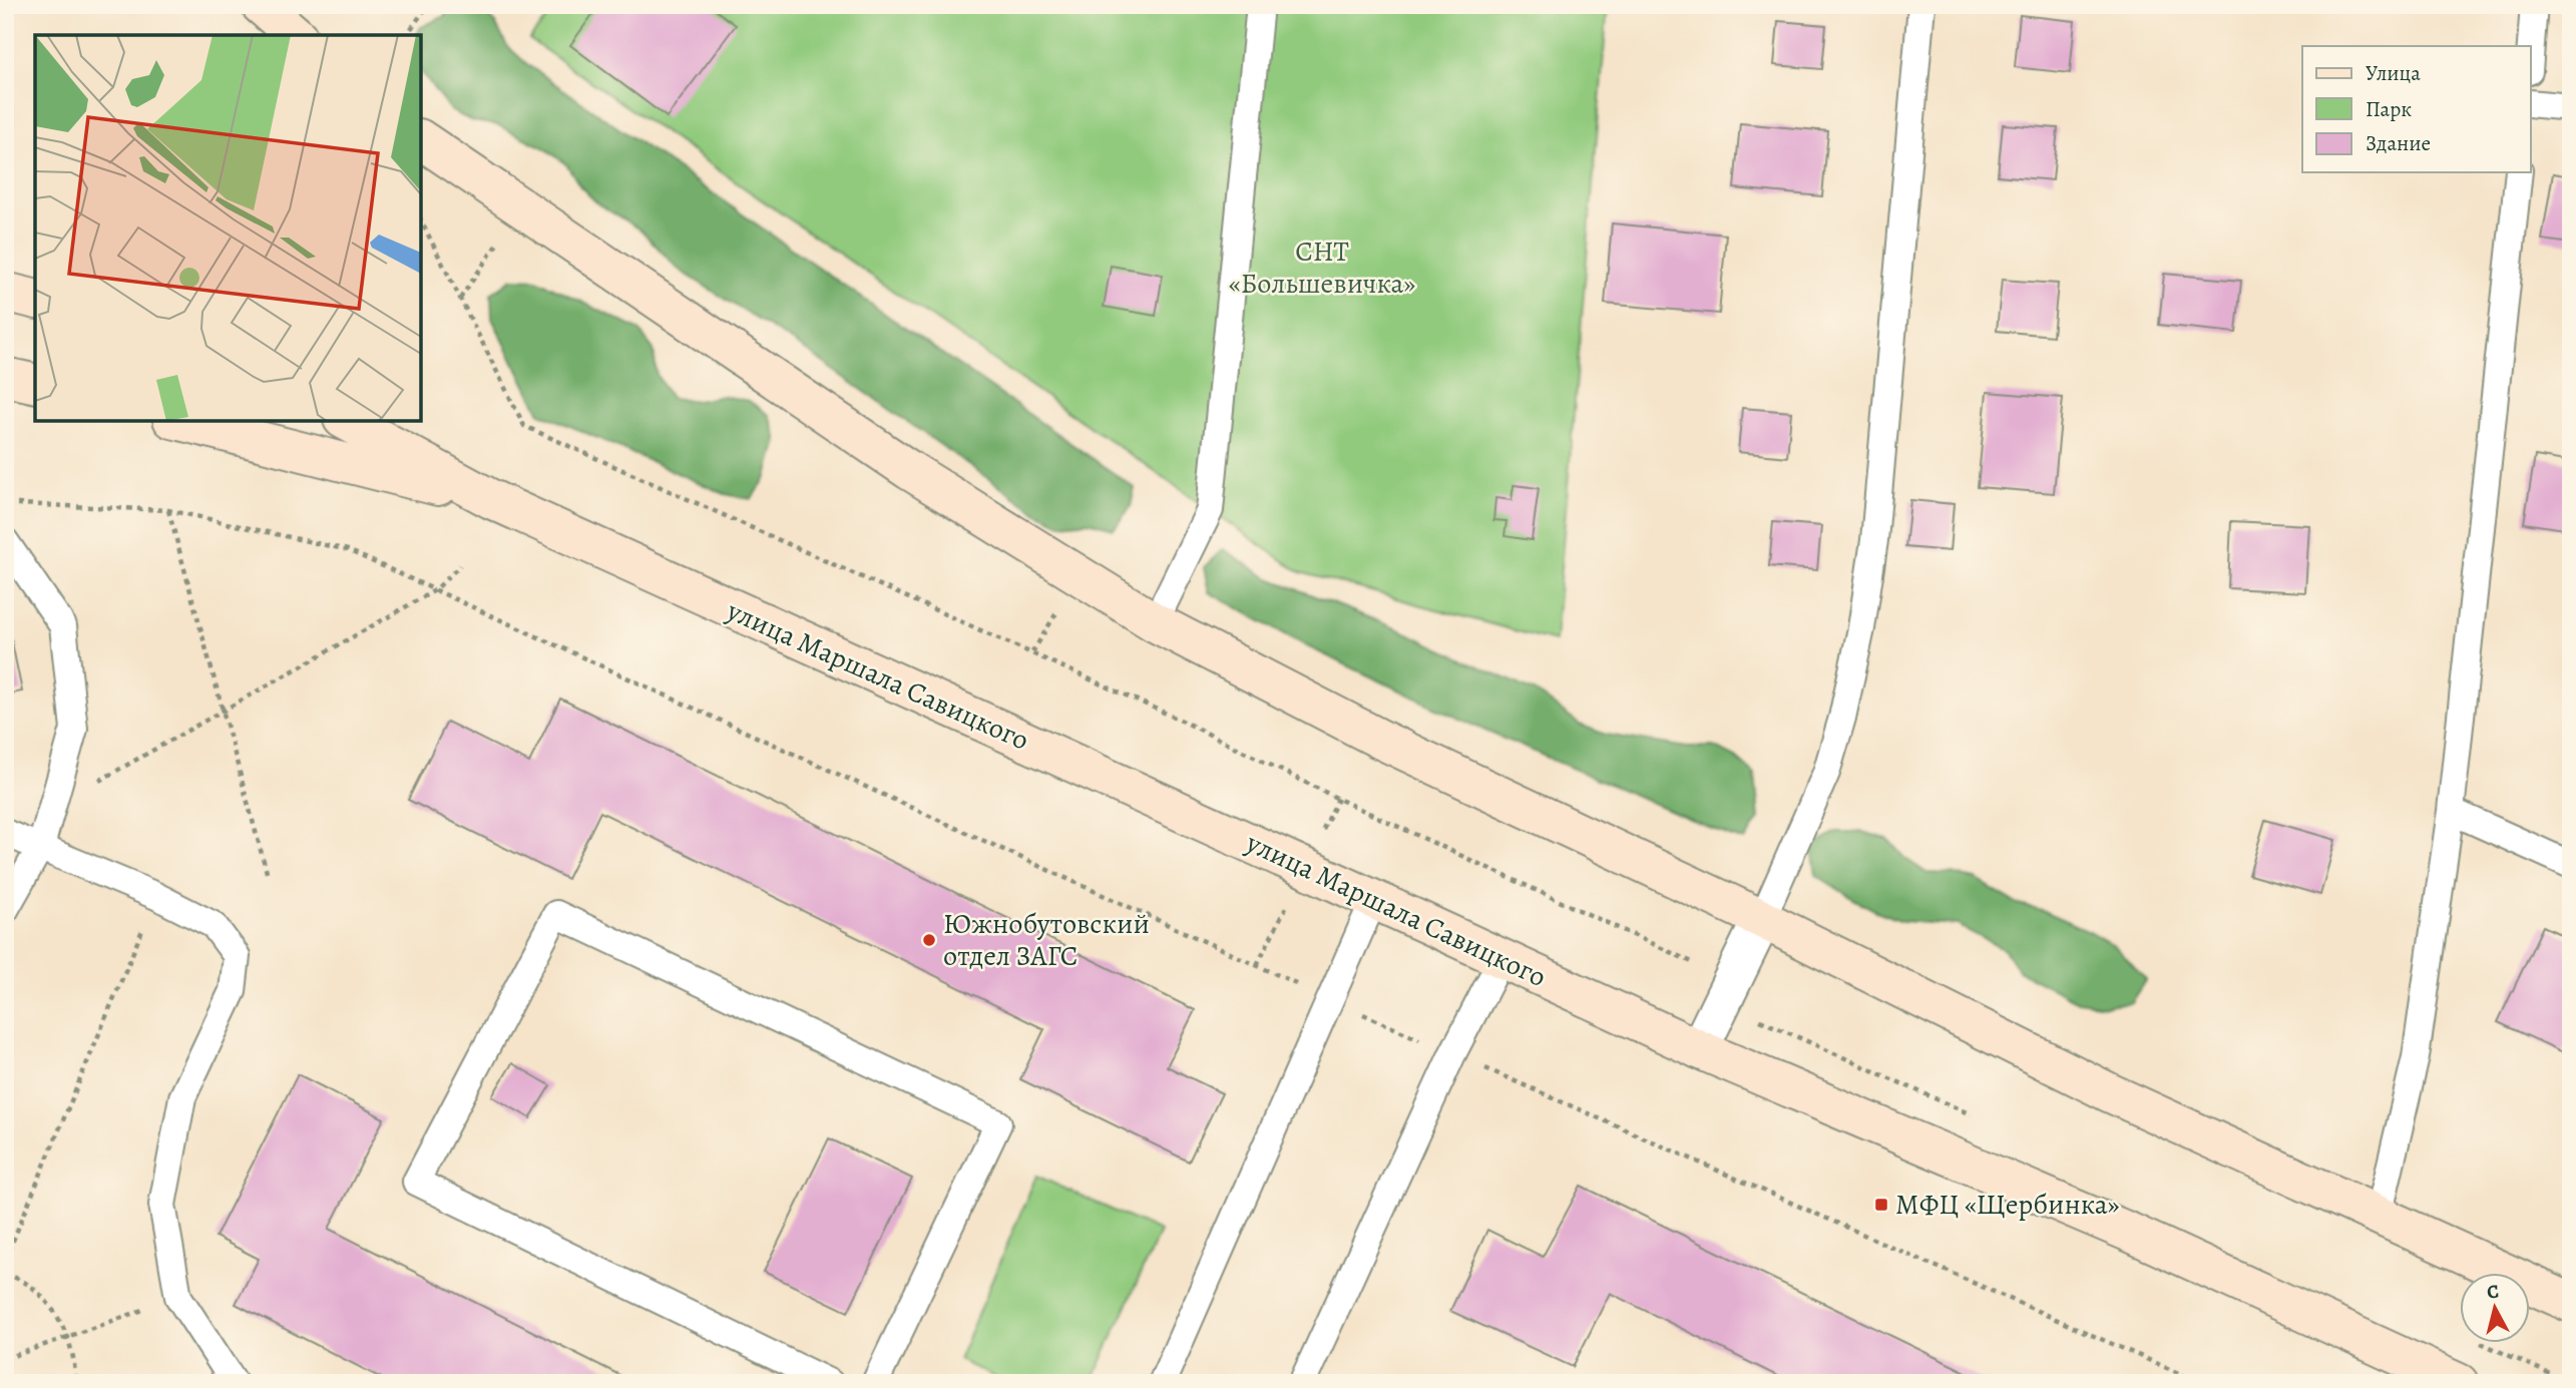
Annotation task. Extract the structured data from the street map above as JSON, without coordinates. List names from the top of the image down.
{
  "streets": {
    "street": ["улица Маршала Савицкого"]
  },
  "parks": ["СНТ «Большевичка»"],
  "places": {
    "other": ["Южнобутовский отдел ЗАГС"],
    "transit": ["МФЦ «Щербинка»"]
  },
  "legend": ["Улица", "Парк", "Здание"],
  "north": "top"
}
